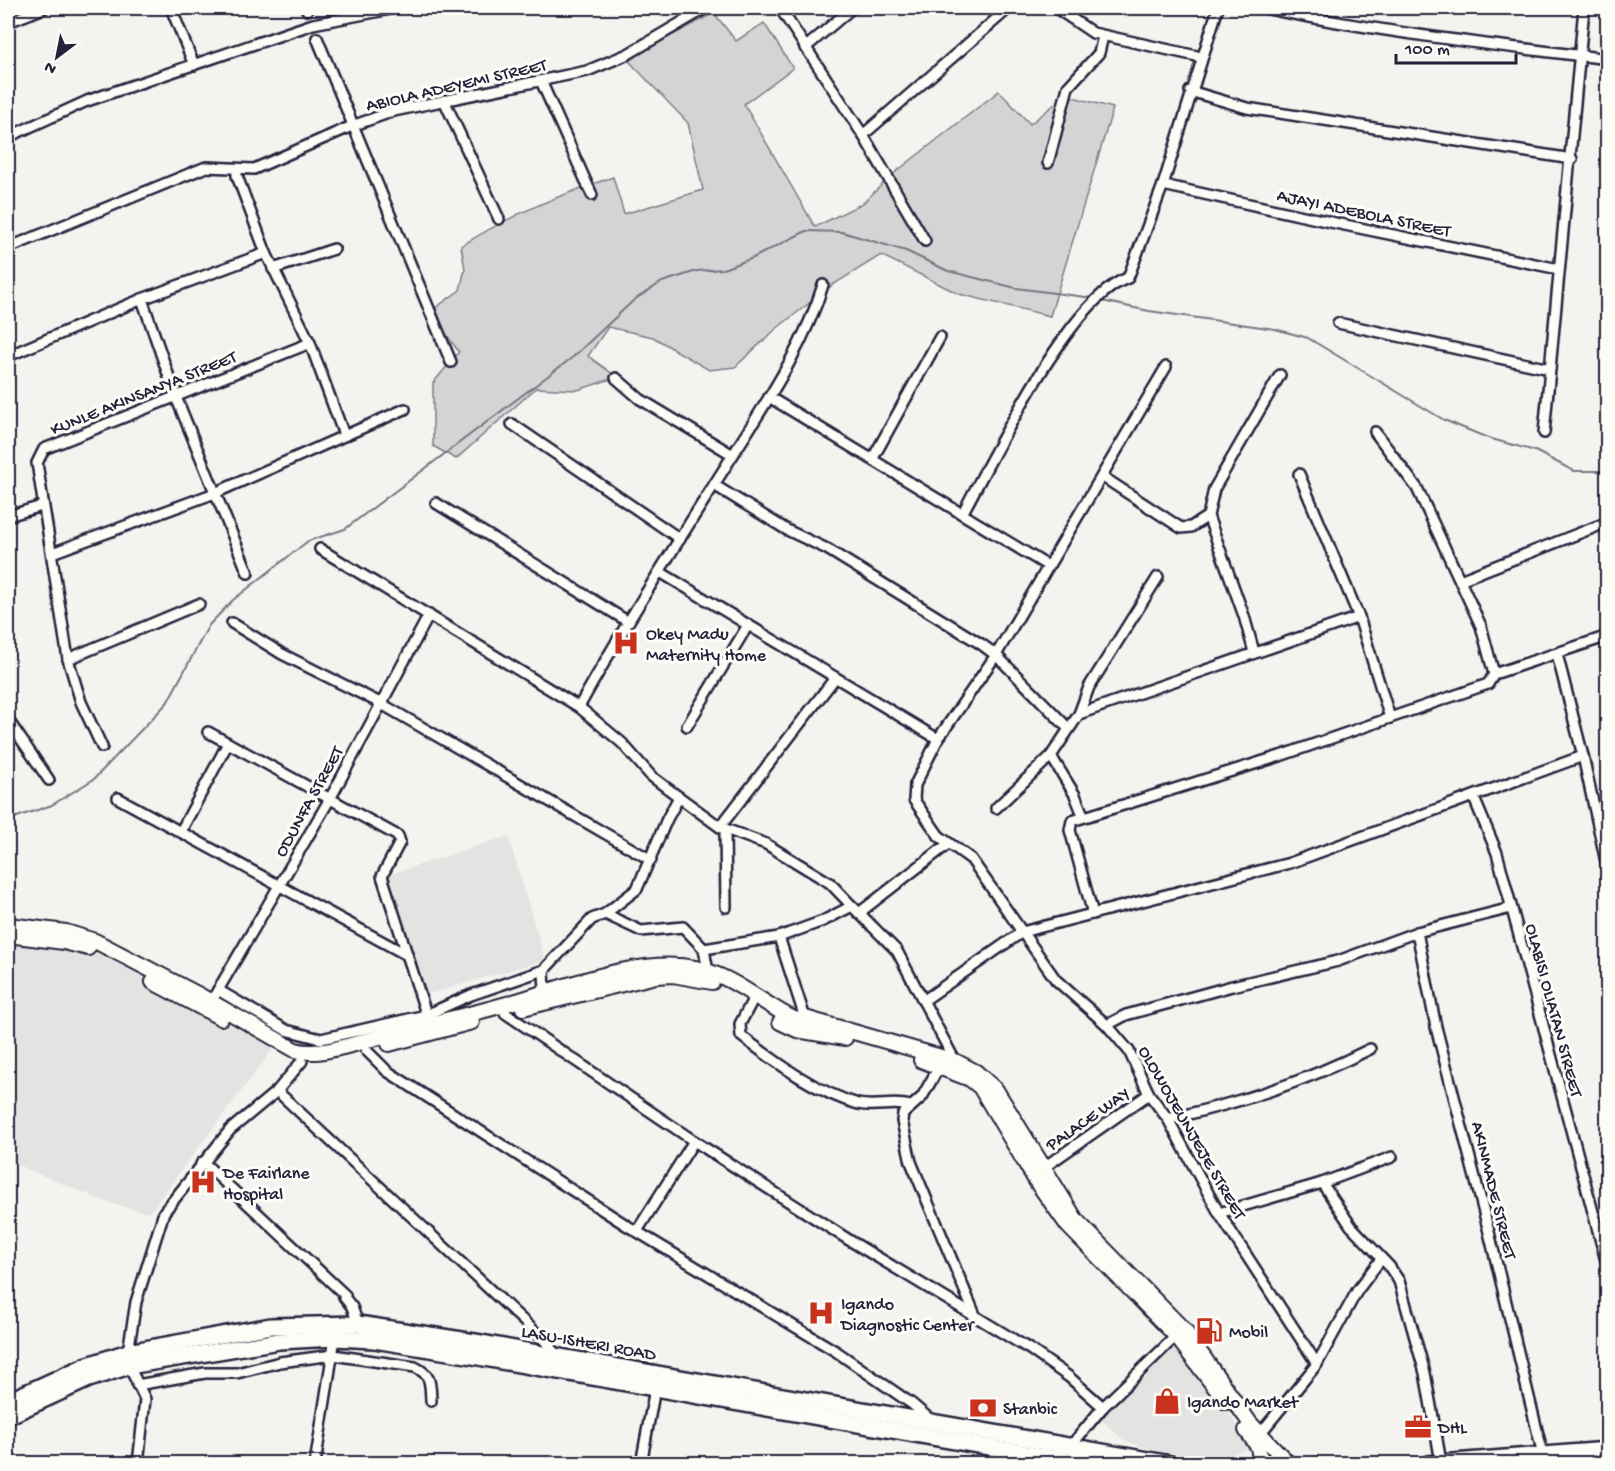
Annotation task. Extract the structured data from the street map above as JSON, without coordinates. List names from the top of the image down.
{
  "streets": {
    "main road": ["LASU-ISHERI ROAD"],
    "street": [
      "ABIOLA ADEYEMI STREET",
      "AJAYI ADEBOLA STREET",
      "KUNLE AKINSANYA STREET",
      "ODUNFA STREET",
      "OLABISI OLIATAN STREET",
      "PALACE WAY",
      "OLOWOJEUNJEJE STREET",
      "AKINMADE STREET"
    ]
  },
  "crossings": [
    ["PALACE WAY", "OLOWOJEUNJEJE STREET"]
  ],
  "places": {
    "hospital": ["Okey Madu Maternity Home", "De Fairlane Hospital", "Igando Diagnostic Center"],
    "fuel station": ["Mobil"],
    "shop": ["Igando Market"],
    "bank": ["Stanbic"],
    "office": ["DHL"]
  },
  "scale_bar": "100 m",
  "north": "bottom left"
}
